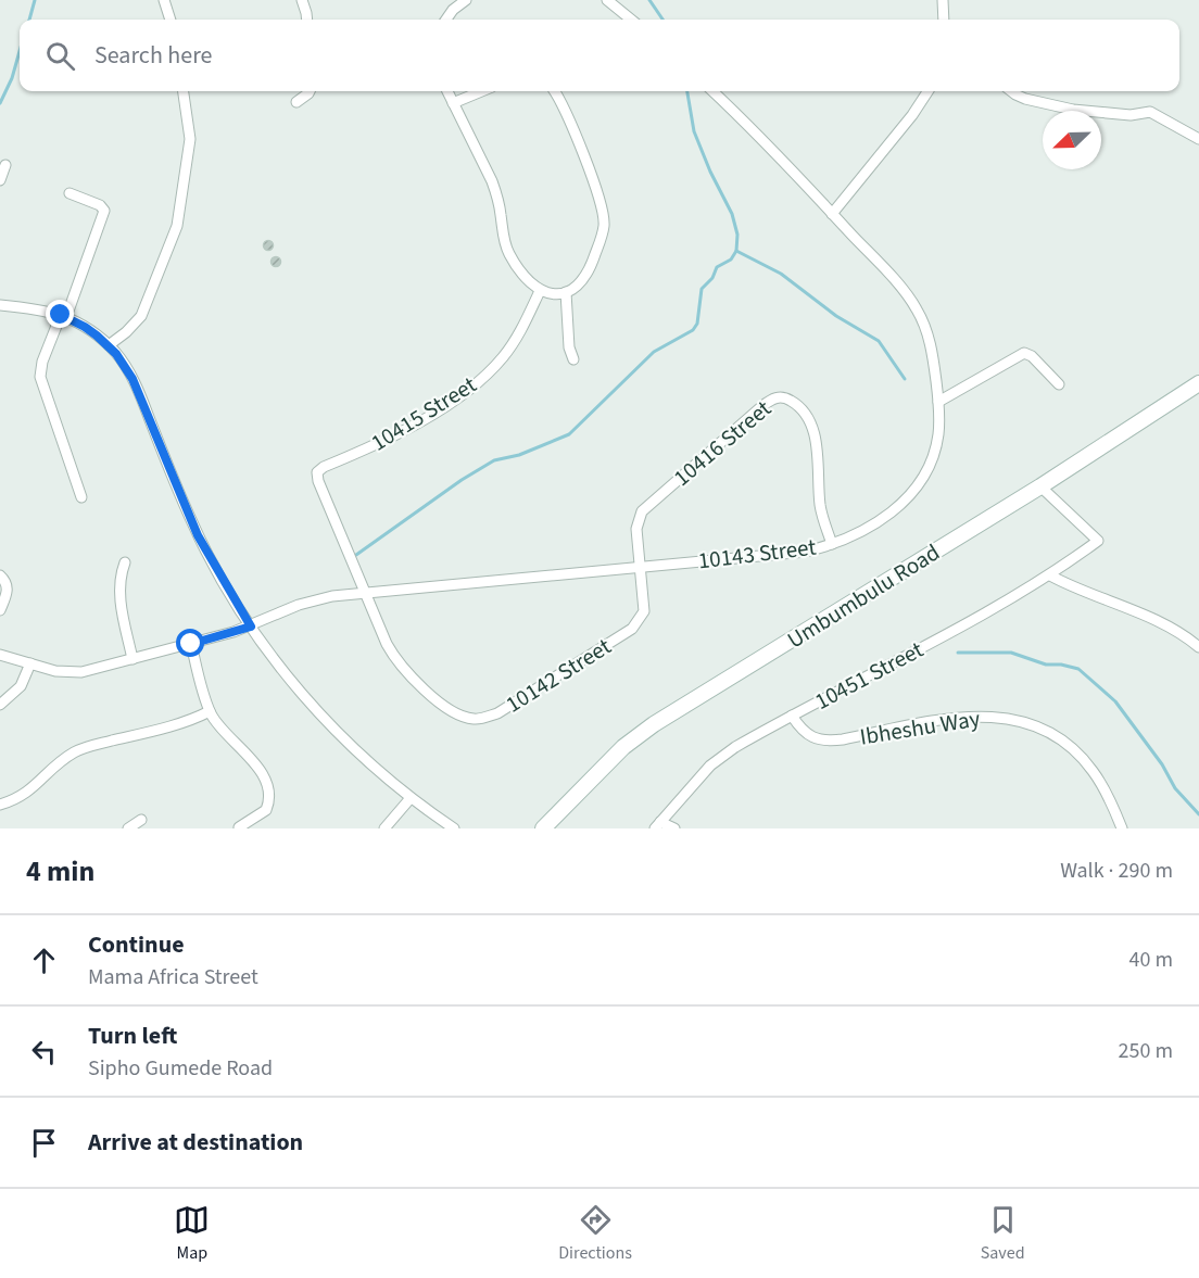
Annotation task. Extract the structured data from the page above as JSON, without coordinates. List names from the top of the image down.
{
  "streets": {
    "main road": ["Umbumbulu Road"],
    "street": [
      "10415 Street",
      "10416 Street",
      "10143 Street",
      "10142 Street",
      "10451 Street",
      "Ibheshu Way"
    ]
  },
  "crossings": [
    ["10415 Street", "10143 Street"],
    ["10415 Street", "10142 Street"],
    ["10416 Street", "10143 Street"],
    ["10416 Street", "10142 Street"],
    ["10143 Street", "10142 Street"],
    ["Umbumbulu Road", "10451 Street"],
    ["10451 Street", "Ibheshu Way"]
  ],
  "north": "bottom left",
  "page": {
    "search": "Search here",
    "heading": ["4 min", "Walk · 290 m"],
    "list": [
      ["Continue", "Mama Africa Street", "40 m"],
      ["Turn left", "Sipho Gumede Road", "250 m"],
      "Arrive at destination"
    ],
    "nav": ["Map", "Directions", "Saved"]
  }
}
